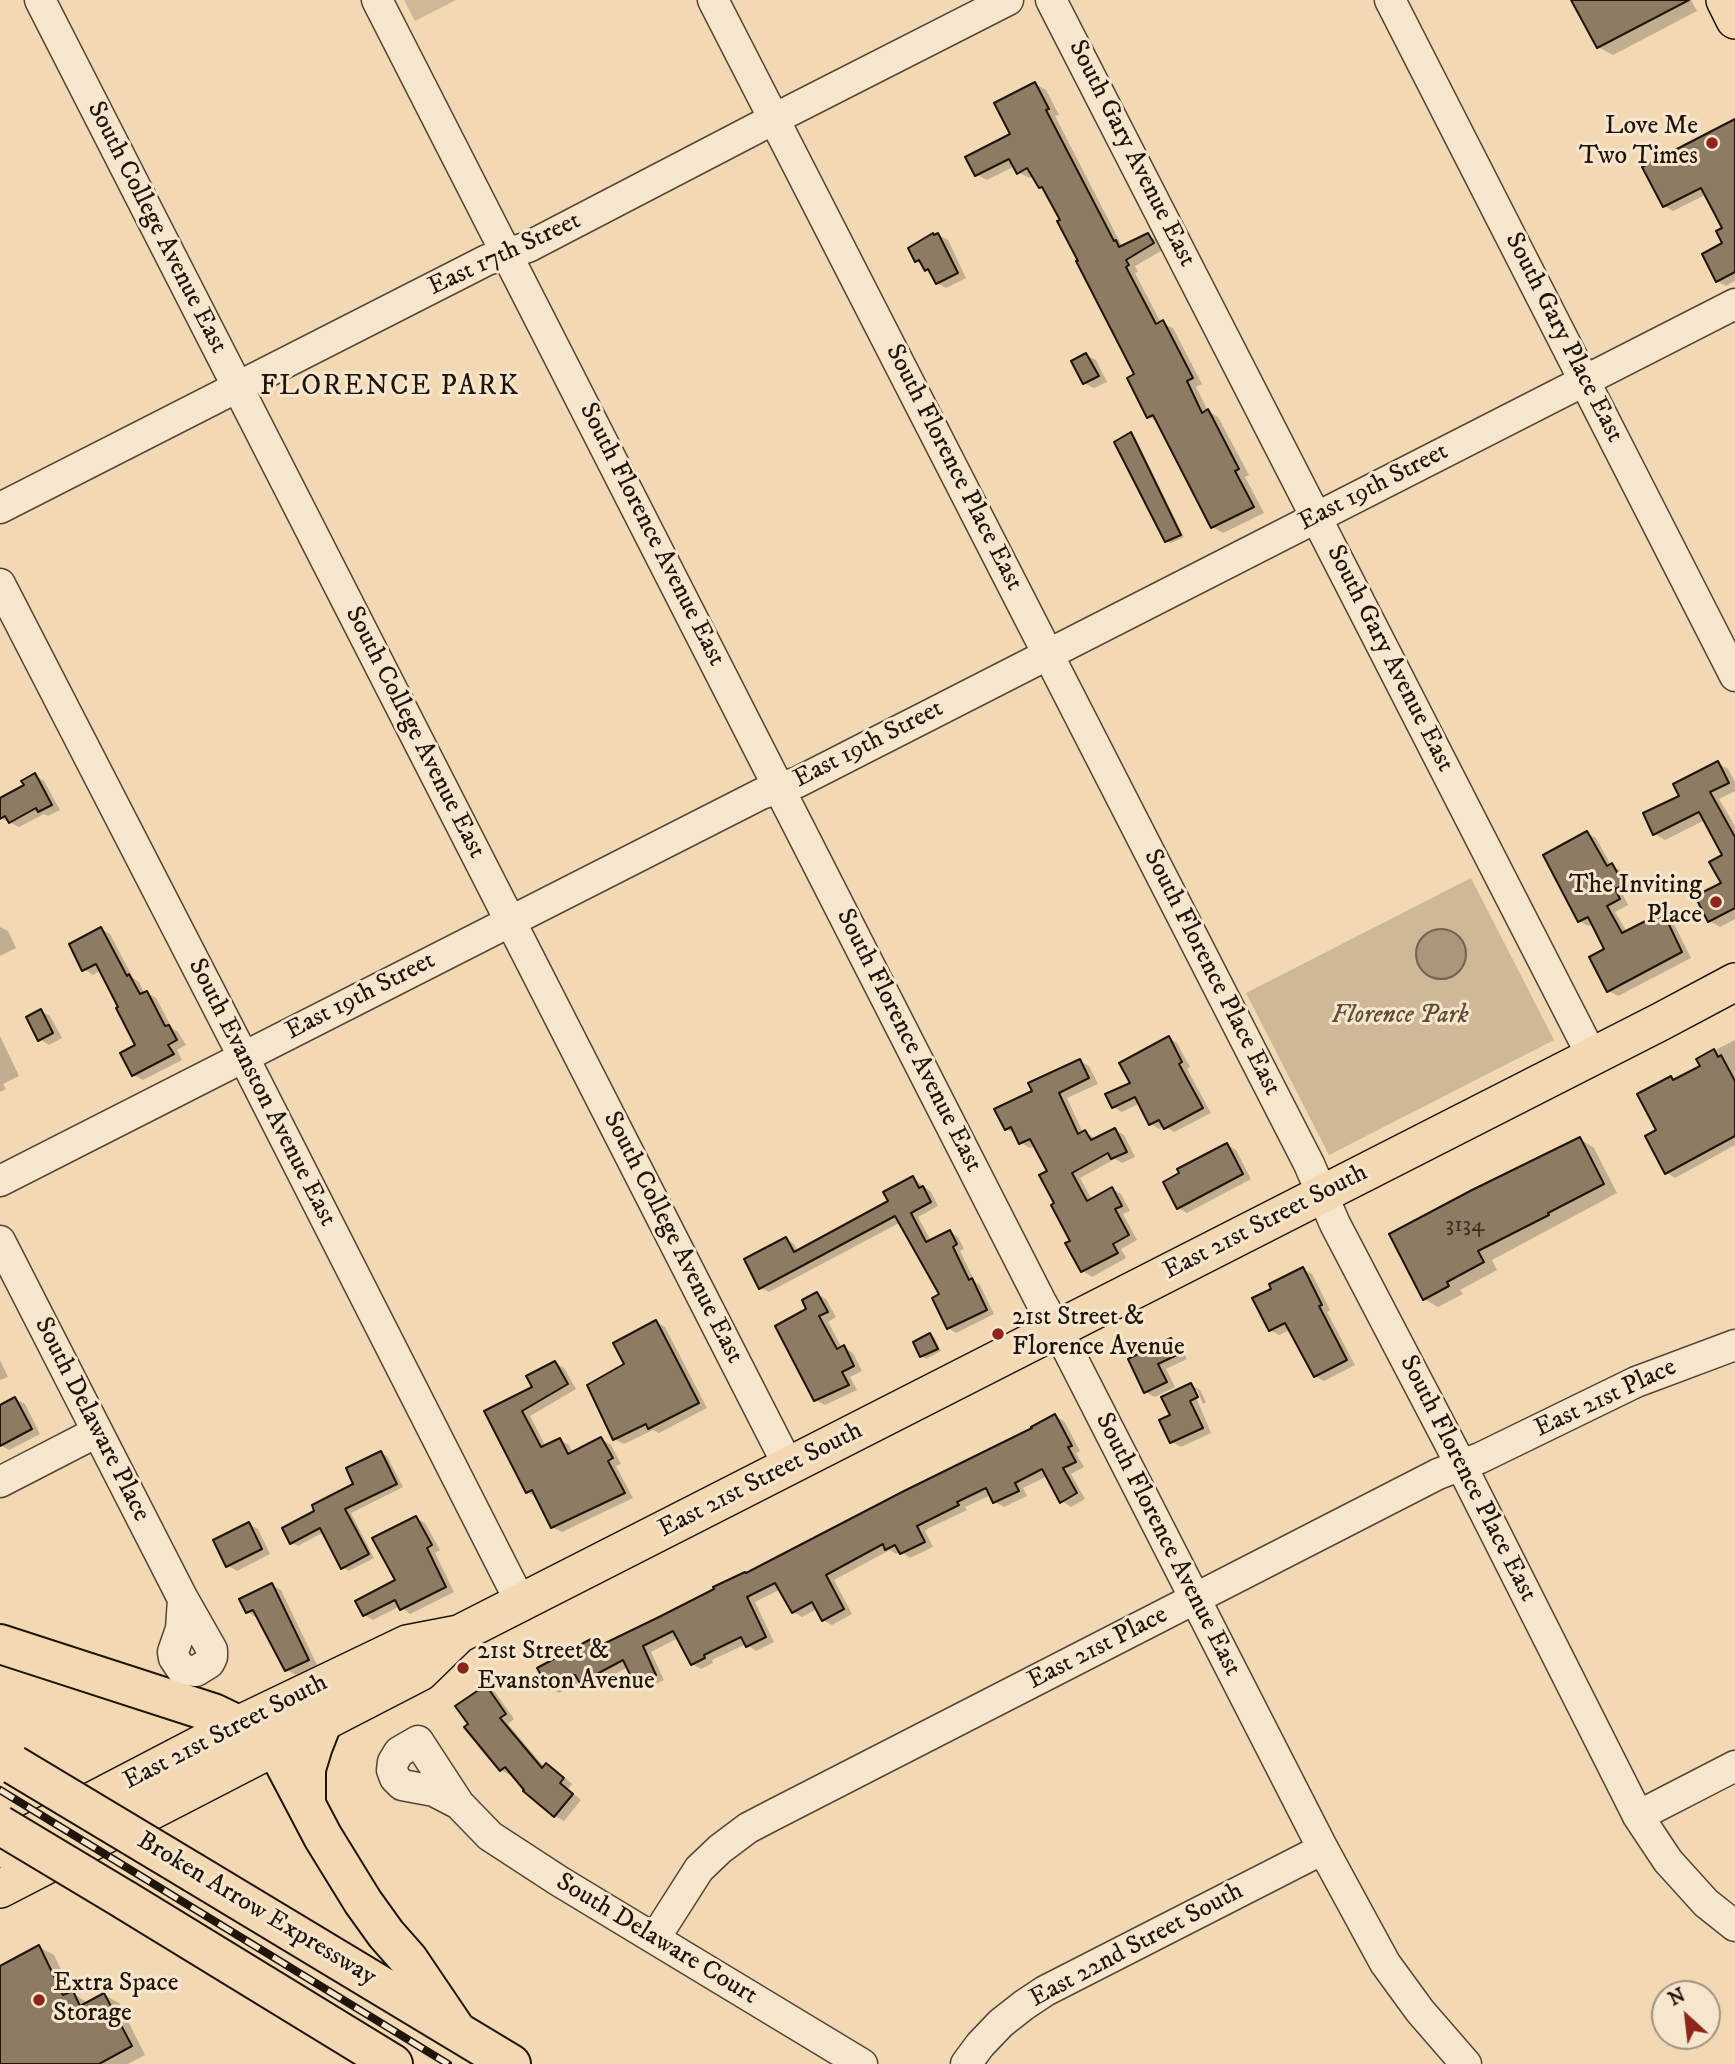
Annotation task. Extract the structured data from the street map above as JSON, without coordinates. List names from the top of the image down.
{
  "streets": {
    "highway": ["Broken Arrow Expressway"],
    "main road": ["East 21st Street South"],
    "street": [
      "South Gary Avenue East",
      "South College Avenue East",
      "East 17th Street",
      "South Gary Place East",
      "South Florence Place East",
      "East 19th Street",
      "South Florence Avenue East",
      "South Evanston Avenue East",
      "East 21st Place",
      "South Delaware Place",
      "South Delaware Court",
      "East 22nd Street South"
    ]
  },
  "crossings": [
    ["South Gary Avenue East", "East 19th Street"],
    ["South Gary Avenue East", "East 21st Street South"],
    ["South College Avenue East", "East 17th Street"],
    ["South College Avenue East", "East 19th Street"],
    ["South College Avenue East", "East 21st Street South"],
    ["East 17th Street", "South Florence Place East"],
    ["East 17th Street", "South Florence Avenue East"],
    ["South Gary Place East", "East 19th Street"],
    ["South Florence Place East", "East 19th Street"],
    ["South Florence Place East", "East 21st Street South"],
    ["South Florence Place East", "East 21st Place"],
    ["East 19th Street", "South Florence Avenue East"],
    ["East 19th Street", "South Evanston Avenue East"],
    ["South Florence Avenue East", "East 21st Street South"],
    ["South Florence Avenue East", "East 21st Place"],
    ["South Florence Avenue East", "East 22nd Street South"],
    ["South Evanston Avenue East", "East 21st Street South"],
    ["East 21st Place", "South Delaware Court"]
  ],
  "districts": ["FLORENCE PARK"],
  "parks": ["Florence Park"],
  "places": [
    "Love Me Two Times",
    "The Inviting Place",
    "21st Street & Florence Avenue",
    "21st Street & Evanston Avenue",
    "Extra Space Storage"
  ],
  "house_numbers": ["3134"],
  "north": "top left"
}
